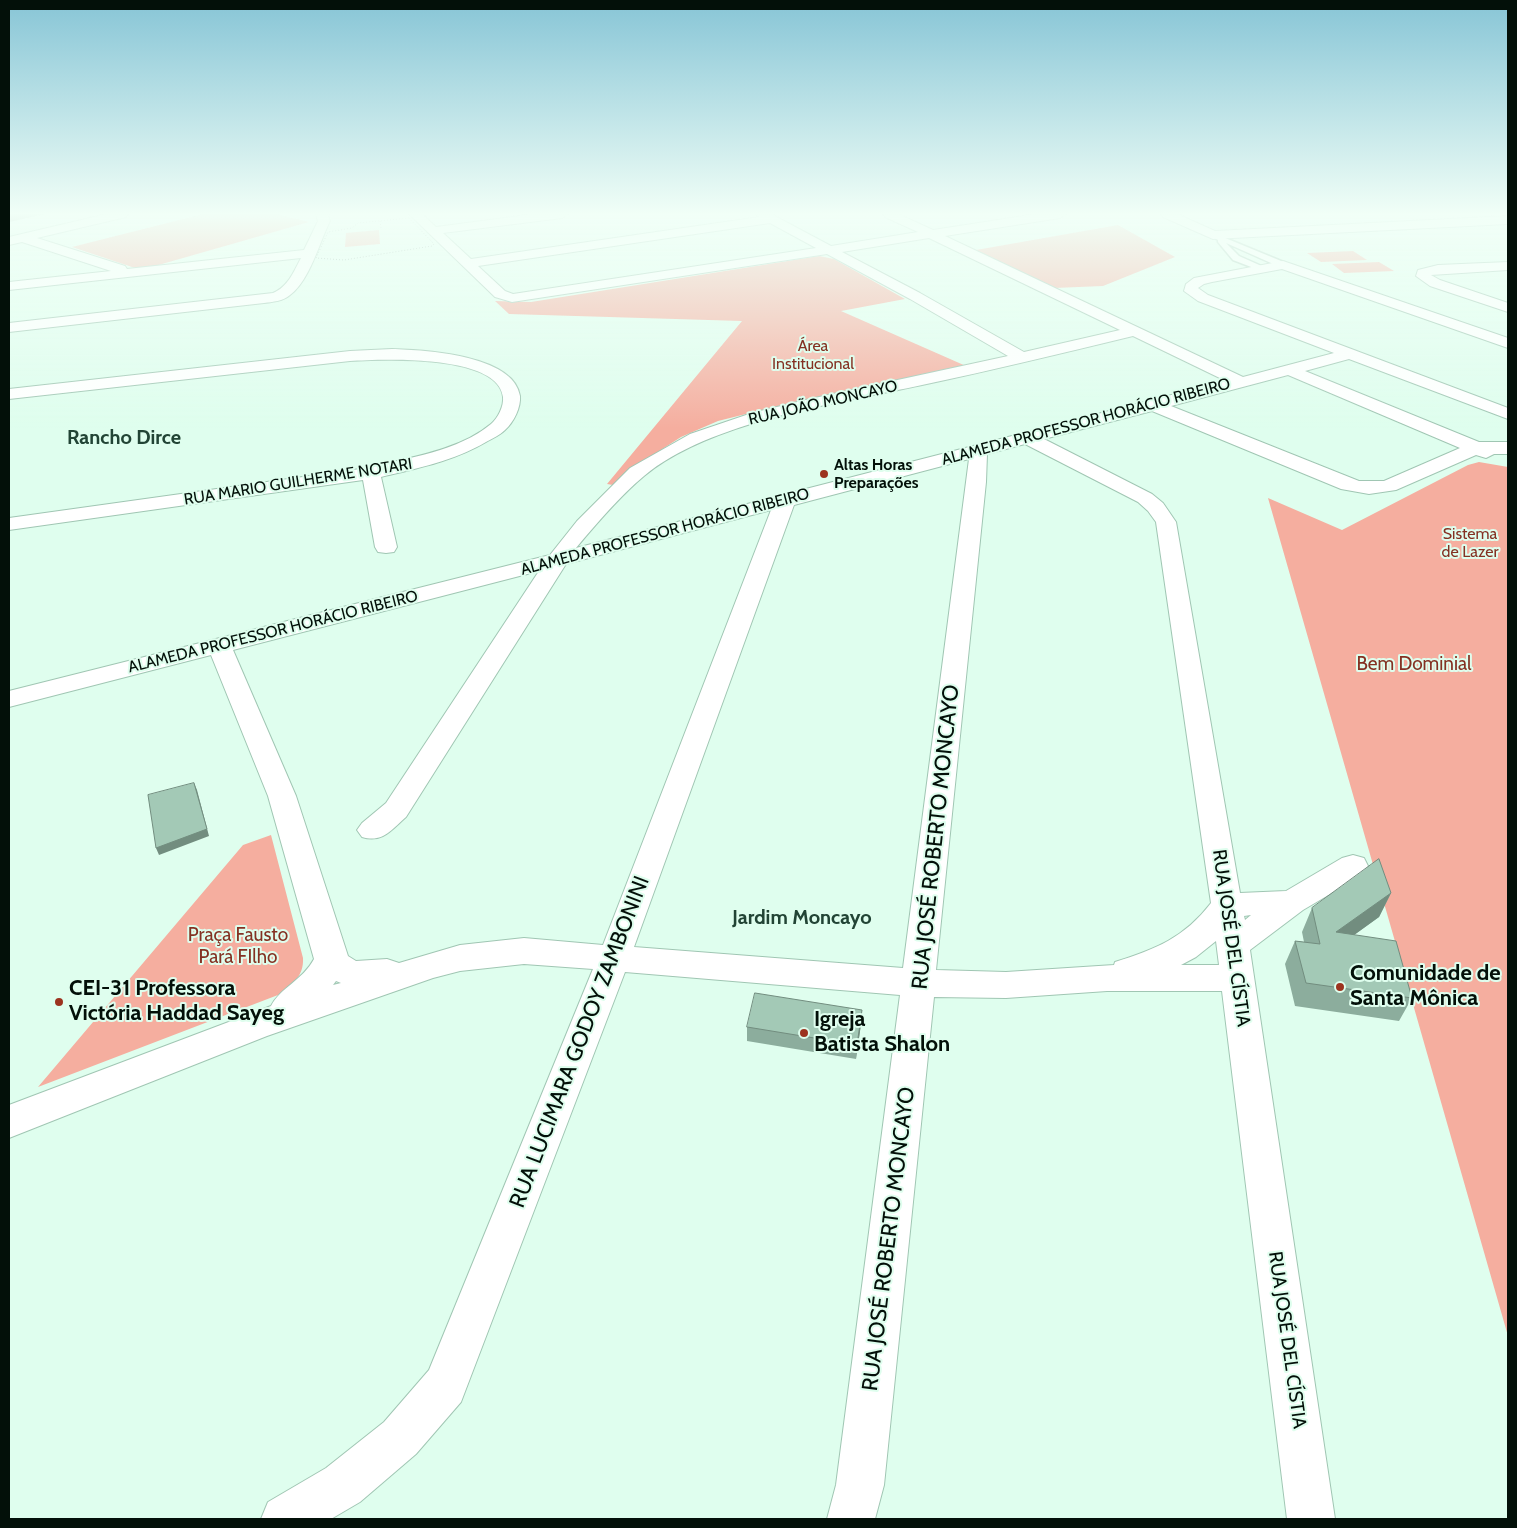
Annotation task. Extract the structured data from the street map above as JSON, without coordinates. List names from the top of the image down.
{
  "streets": {
    "street": [
      "RUA JOÃO MONCAYO",
      "ALAMEDA PROFESSOR HORÁCIO RIBEIRO",
      "RUA MARIO GUILHERME NOTARI",
      "RUA JOSÉ ROBERTO MONCAYO",
      "RUA JOSÉ DEL CÍSTIA",
      "RUA LUCIMARA GODOY ZAMBONINI"
    ]
  },
  "crossings": [
    ["RUA JOÃO MONCAYO", "ALAMEDA PROFESSOR HORÁCIO RIBEIRO"],
    ["ALAMEDA PROFESSOR HORÁCIO RIBEIRO", "RUA JOSÉ ROBERTO MONCAYO"],
    ["ALAMEDA PROFESSOR HORÁCIO RIBEIRO", "RUA JOSÉ DEL CÍSTIA"],
    ["ALAMEDA PROFESSOR HORÁCIO RIBEIRO", "RUA LUCIMARA GODOY ZAMBONINI"]
  ],
  "districts": ["Rancho Dirce", "Jardim Moncayo"],
  "parks": [
    "Área Institucional",
    "Sistema de Lazer",
    "Bem Dominial",
    "Praça Fausto Pará FIlho"
  ],
  "places": [
    "Altas Horas Preparações",
    "Comunidade de Santa Mônica",
    "CEI-31 Professora Victória Haddad Sayeg",
    "Igreja Batista Shalon"
  ]
}
